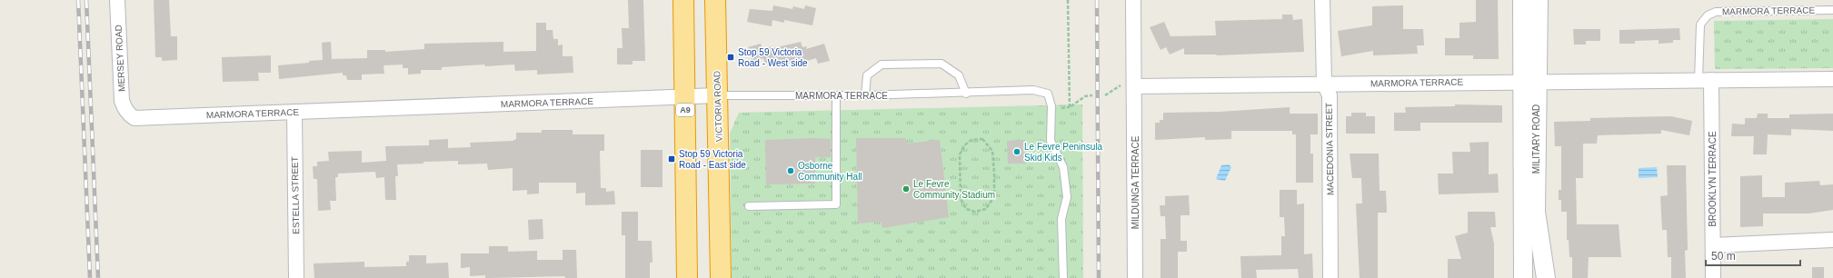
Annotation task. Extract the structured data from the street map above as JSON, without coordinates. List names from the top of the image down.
{
  "streets": {
    "highway": ["VICTORIA ROAD", "A9"],
    "street": [
      "MARMORA TERRACE",
      "MERSEY ROAD",
      "MILITARY ROAD",
      "MACEDONIA STREET",
      "BROOKLYN TERRACE",
      "MILDUNGA TERRACE",
      "ESTELLA STREET"
    ]
  },
  "crossings": [
    ["MARMORA TERRACE", "MERSEY ROAD"],
    ["MARMORA TERRACE", "VICTORIA ROAD"],
    ["MARMORA TERRACE", "A9"],
    ["MARMORA TERRACE", "MILITARY ROAD"],
    ["MARMORA TERRACE", "MACEDONIA STREET"],
    ["MARMORA TERRACE", "BROOKLYN TERRACE"],
    ["MARMORA TERRACE", "MILDUNGA TERRACE"],
    ["MARMORA TERRACE", "ESTELLA STREET"]
  ],
  "places": {
    "transit": ["Stop 59 Victoria Road - West side", "Stop 59 Victoria Road - East side"],
    "other": ["Le Fevre Peninsula Skid Kids", "Osborne Community Hall", "Le Fevre Community Stadium"]
  },
  "scale_bar": "50 m"
}
